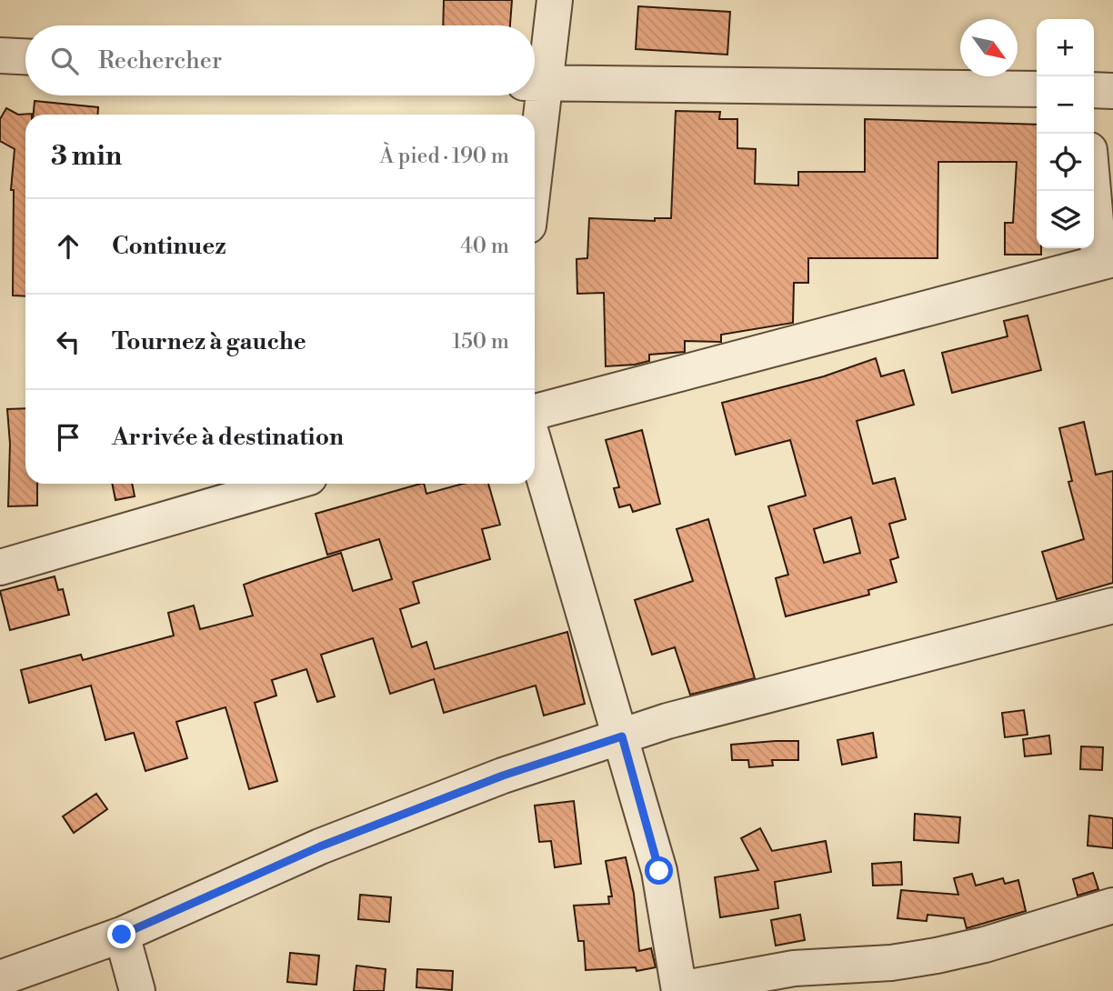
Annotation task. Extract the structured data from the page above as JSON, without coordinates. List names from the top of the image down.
{
  "north": "bottom right",
  "page": {
    "map_buttons": ["+", "−"],
    "search": "Rechercher",
    "heading": ["3 min", "À pied · 190 m"],
    "list": [
      ["Continuez", "40 m"],
      ["Tournez à gauche", "150 m"],
      "Arrivée à destination"
    ]
  }
}
